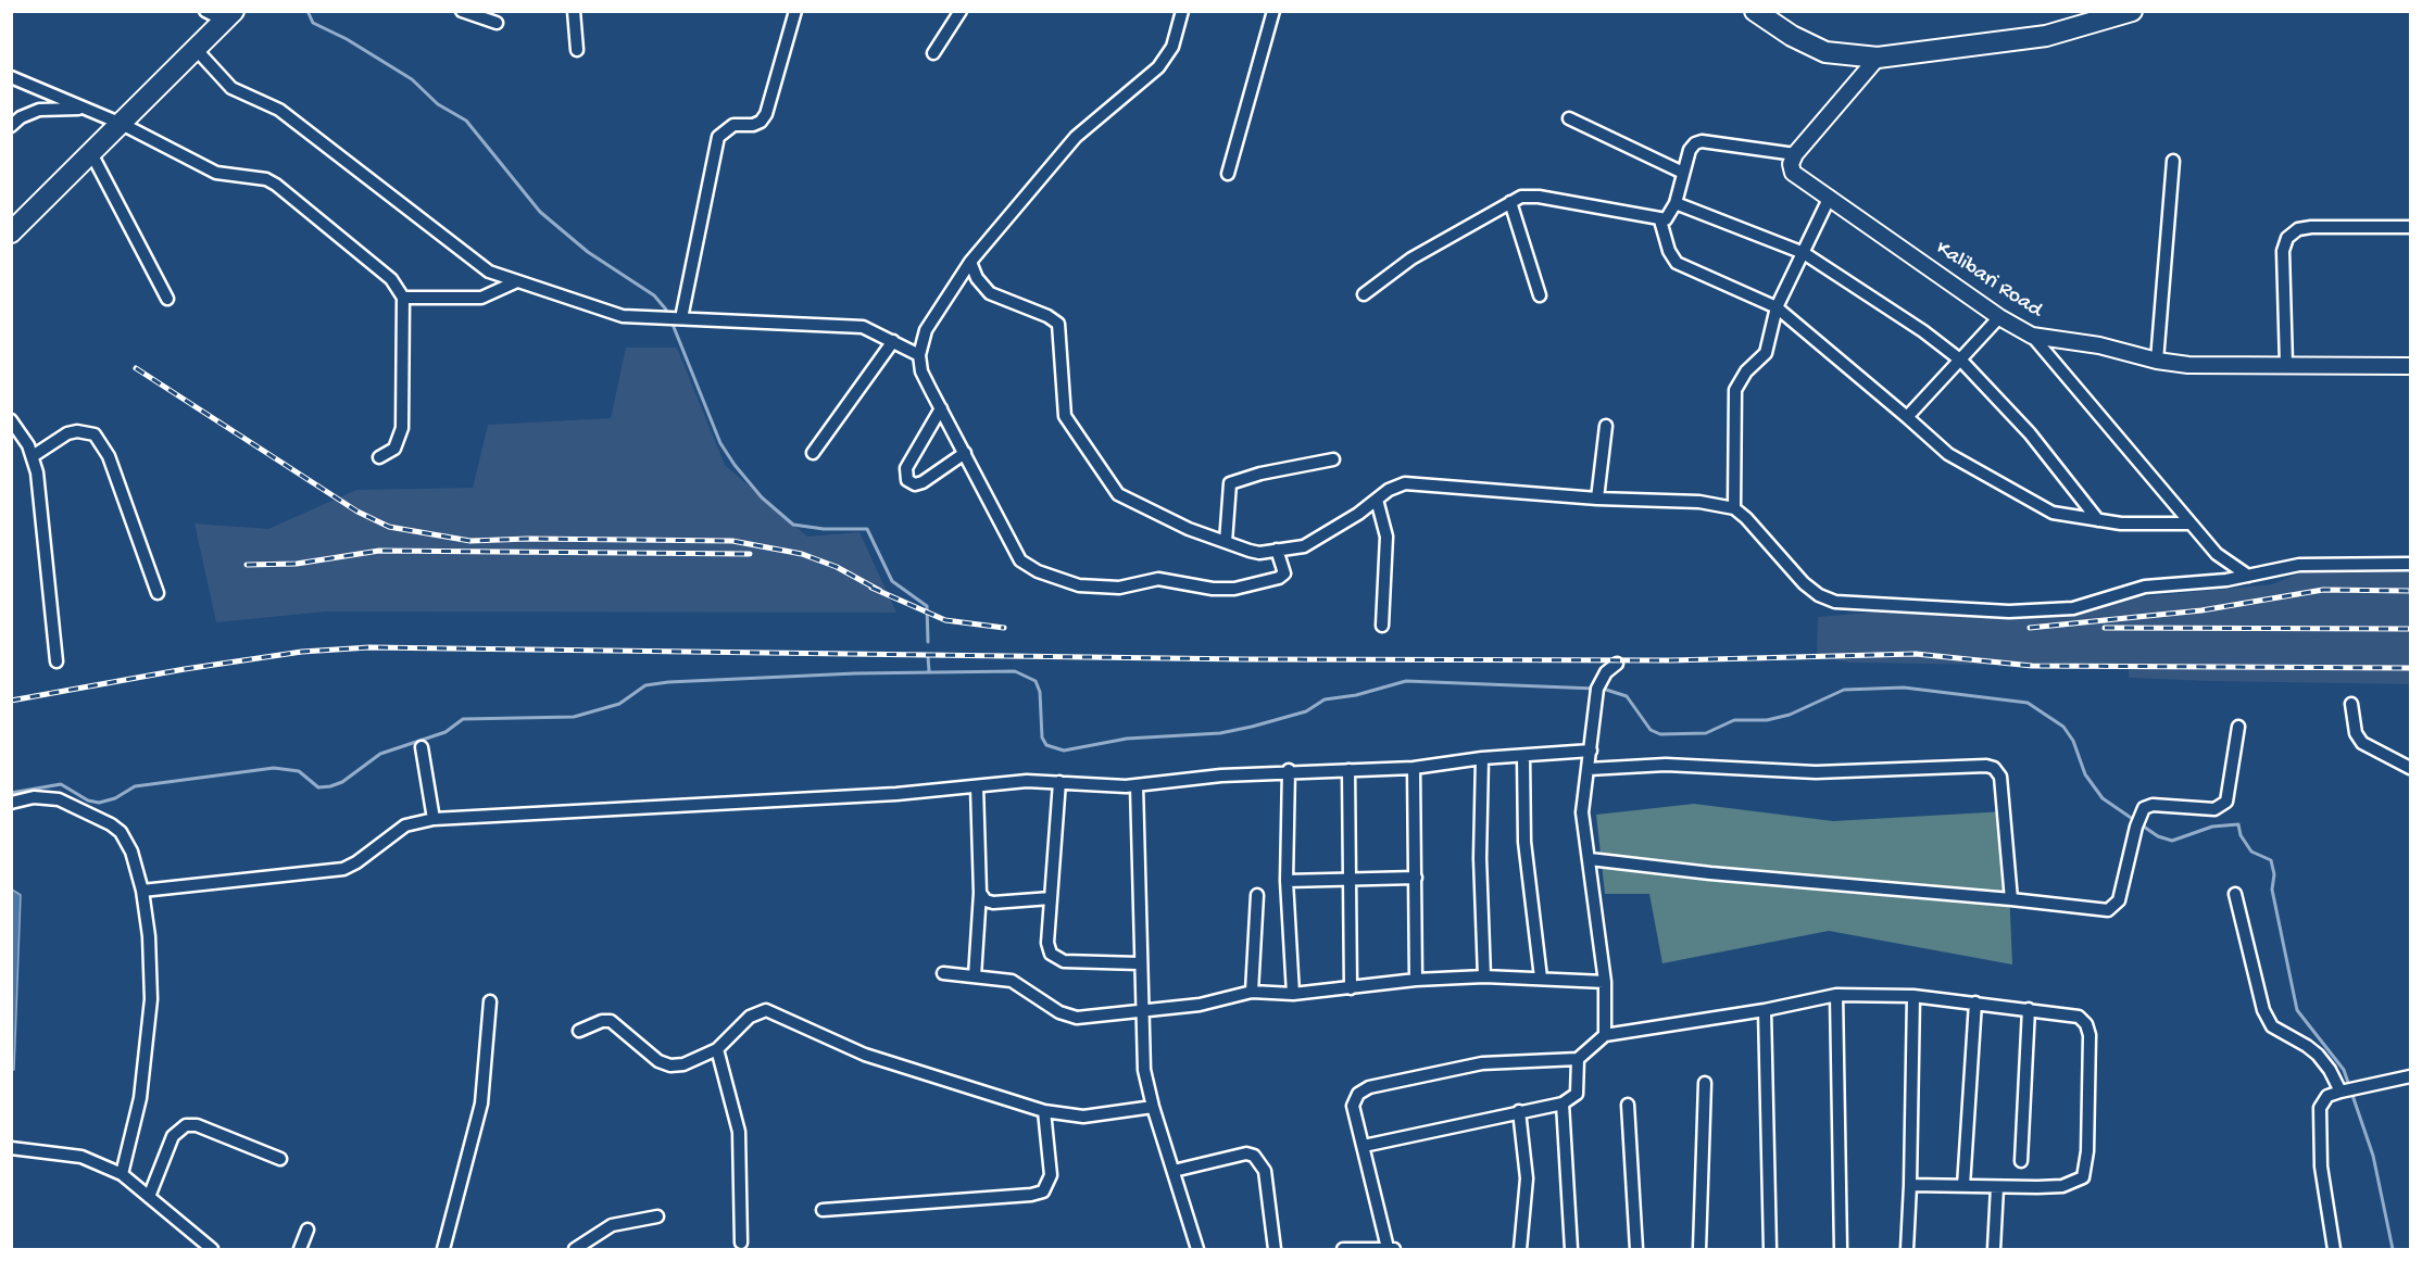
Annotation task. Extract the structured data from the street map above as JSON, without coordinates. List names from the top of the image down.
{
  "streets": {
    "street": ["Kalibari Road"]
  }
}
